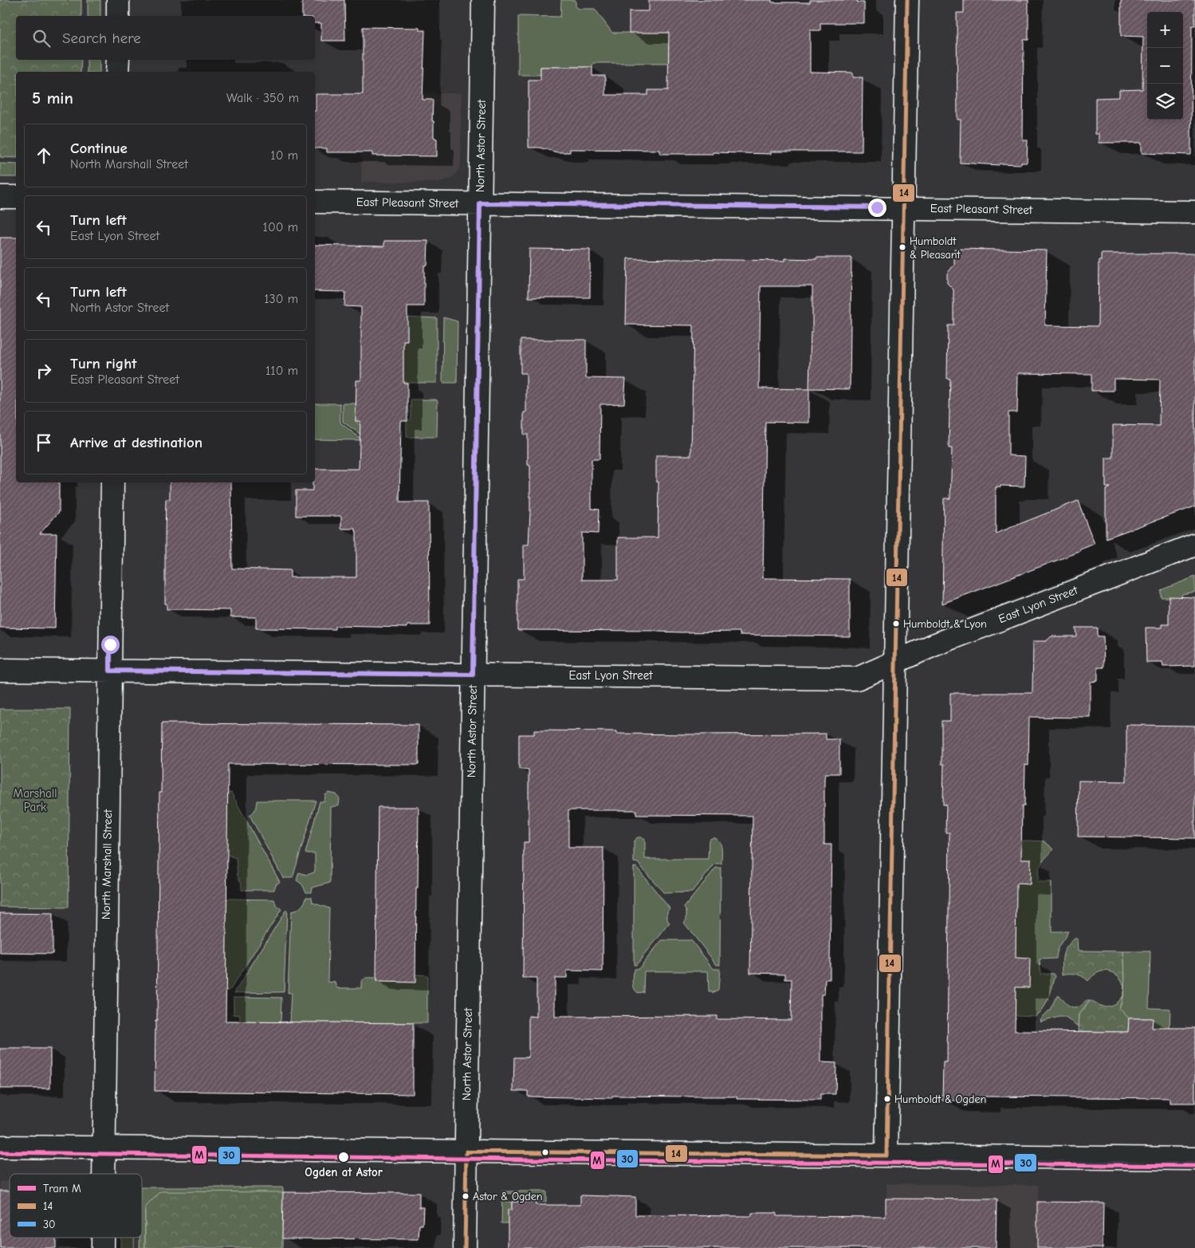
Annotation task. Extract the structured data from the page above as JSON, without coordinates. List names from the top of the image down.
{
  "streets": {
    "street": [
      "North Astor Street",
      "East Pleasant Street",
      "East Lyon Street",
      "North Marshall Street"
    ]
  },
  "crossings": [
    ["North Astor Street", "East Pleasant Street"],
    ["North Astor Street", "East Lyon Street"],
    ["East Lyon Street", "North Marshall Street"]
  ],
  "parks": ["Marshall Park"],
  "places": [
    "Humboldt & Pleasant",
    "Humboldt & Lyon",
    "Humboldt & Ogden",
    "Ogden at Astor",
    "Astor & Ogden"
  ],
  "lines": ["transit line 14", "tram line M", "transit line 30"],
  "legend": ["Tram M", "14", "30"],
  "page": {
    "map_buttons": ["+", "−"],
    "search": "Search here",
    "heading": ["5 min", "Walk · 350 m"],
    "list": [
      ["Continue", "North Marshall Street", "10 m"],
      ["Turn left", "East Lyon Street", "100 m"],
      ["Turn left", "North Astor Street", "130 m"],
      ["Turn right", "East Pleasant Street", "110 m"],
      "Arrive at destination"
    ]
  }
}
